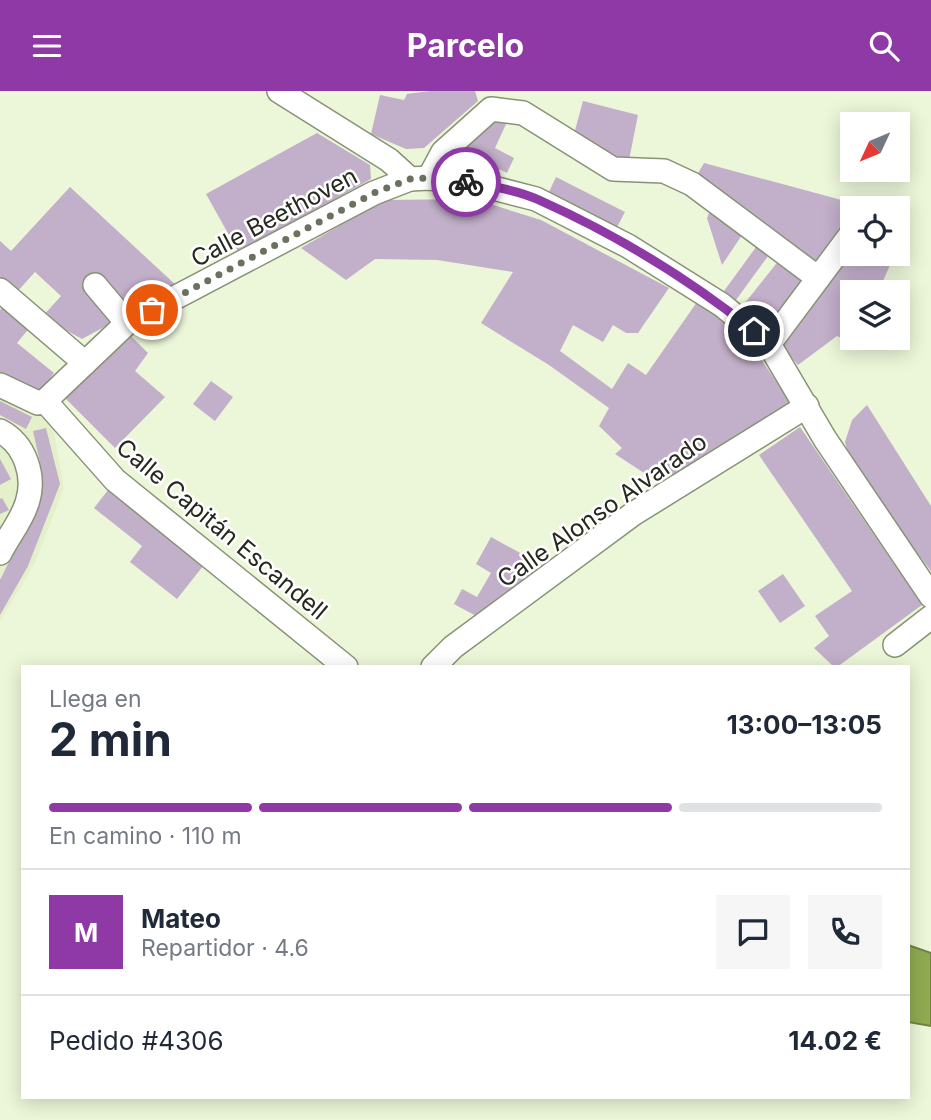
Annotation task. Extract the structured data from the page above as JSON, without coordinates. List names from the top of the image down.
{
  "streets": {
    "street": ["Calle Beethoven", "Calle Alonso Alvarado", "Calle Capitán Escandell"]
  },
  "crossings": [
    ["Calle Beethoven", "Calle Capitán Escandell"]
  ],
  "north": "bottom left",
  "page": {
    "header": "Parcelo",
    "heading": ["2 min", "Llega en", "13:00–13:05"],
    "panel": [
      "Mateo",
      "Repartidor · 4.6",
      "Pedido #4306",
      "14.02 €"
    ],
    "bar": "En camino · 110 m",
    "round": "M"
  }
}
